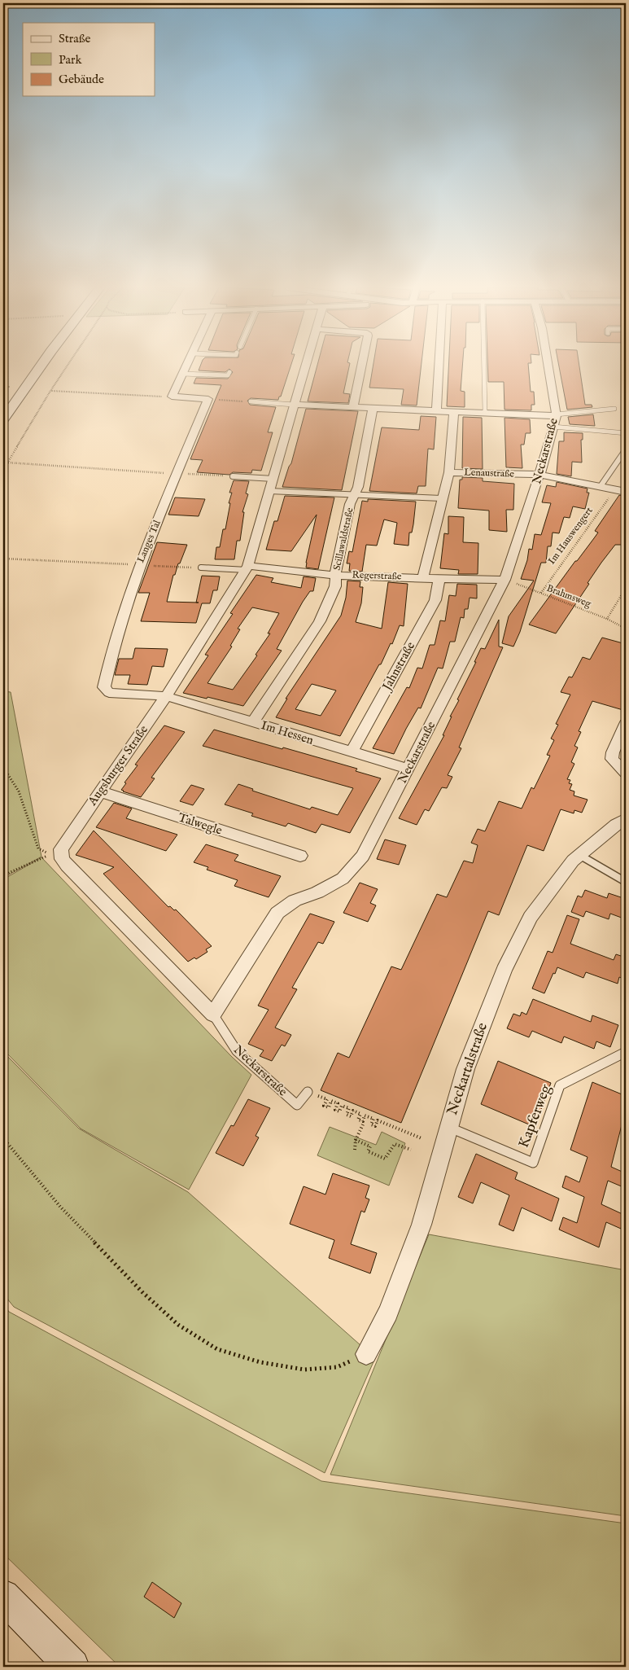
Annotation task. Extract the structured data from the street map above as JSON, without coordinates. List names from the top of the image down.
{
  "streets": {
    "street": [
      "Neckarstraße",
      "Lenaustraße",
      "Scillawaldstraße",
      "Langes Tal",
      "Regerstraße",
      "Jahnstraße",
      "Im Hessen",
      "Augsburger Straße",
      "Talwegle",
      "Neckartalstraße"
    ],
    "lane": ["Kapferweg"],
    "path": ["Im Hauswengert", "Brahmsweg"]
  },
  "crossings": [
    ["Neckarstraße", "Lenaustraße"],
    ["Neckarstraße", "Regerstraße"],
    ["Neckarstraße", "Brahmsweg"],
    ["Neckarstraße", "Im Hessen"],
    ["Neckarstraße", "Augsburger Straße"],
    ["Lenaustraße", "Im Hauswengert"],
    ["Im Hauswengert", "Brahmsweg"],
    ["Scillawaldstraße", "Regerstraße"],
    ["Scillawaldstraße", "Im Hessen"],
    ["Langes Tal", "Im Hessen"],
    ["Langes Tal", "Augsburger Straße"],
    ["Regerstraße", "Brahmsweg"],
    ["Regerstraße", "Jahnstraße"],
    ["Regerstraße", "Augsburger Straße"],
    ["Jahnstraße", "Im Hessen"],
    ["Im Hessen", "Augsburger Straße"],
    ["Augsburger Straße", "Talwegle"],
    ["Neckartalstraße", "Kapferweg"]
  ],
  "legend": ["Straße", "Park", "Gebäude"]
}
